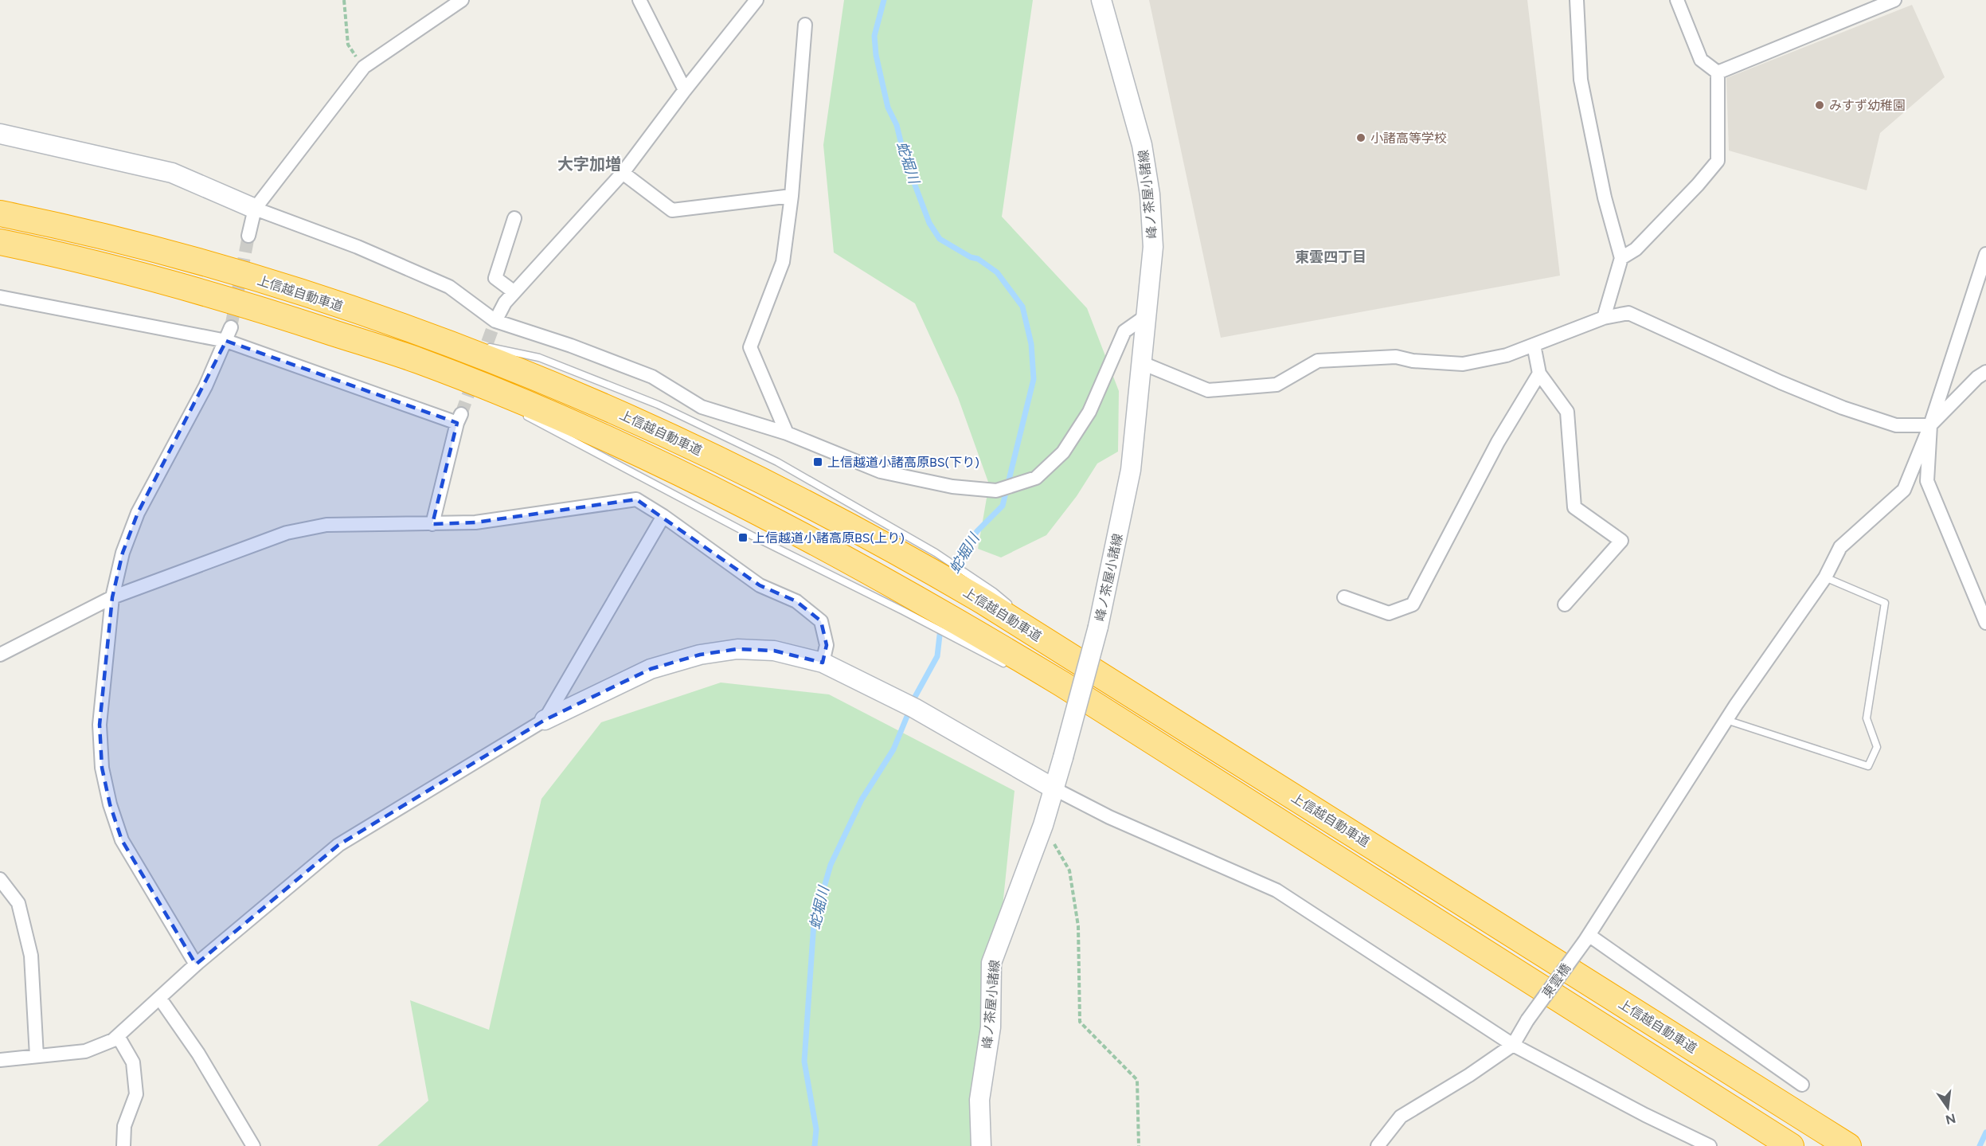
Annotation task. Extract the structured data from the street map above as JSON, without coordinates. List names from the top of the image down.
{
  "streets": {
    "highway": ["上信越自動車道"],
    "main road": ["峰ノ茶屋小諸線"],
    "street": ["東雲橋"]
  },
  "districts": ["大字加増", "東雲四丁目"],
  "water": ["蛇堀川"],
  "places": {
    "other": ["みすず幼稚園", "小諸高等学校"],
    "transit": ["上信越道小諸高原BS(下り)", "上信越道小諸高原BS(上り)"]
  },
  "north": "bottom"
}
